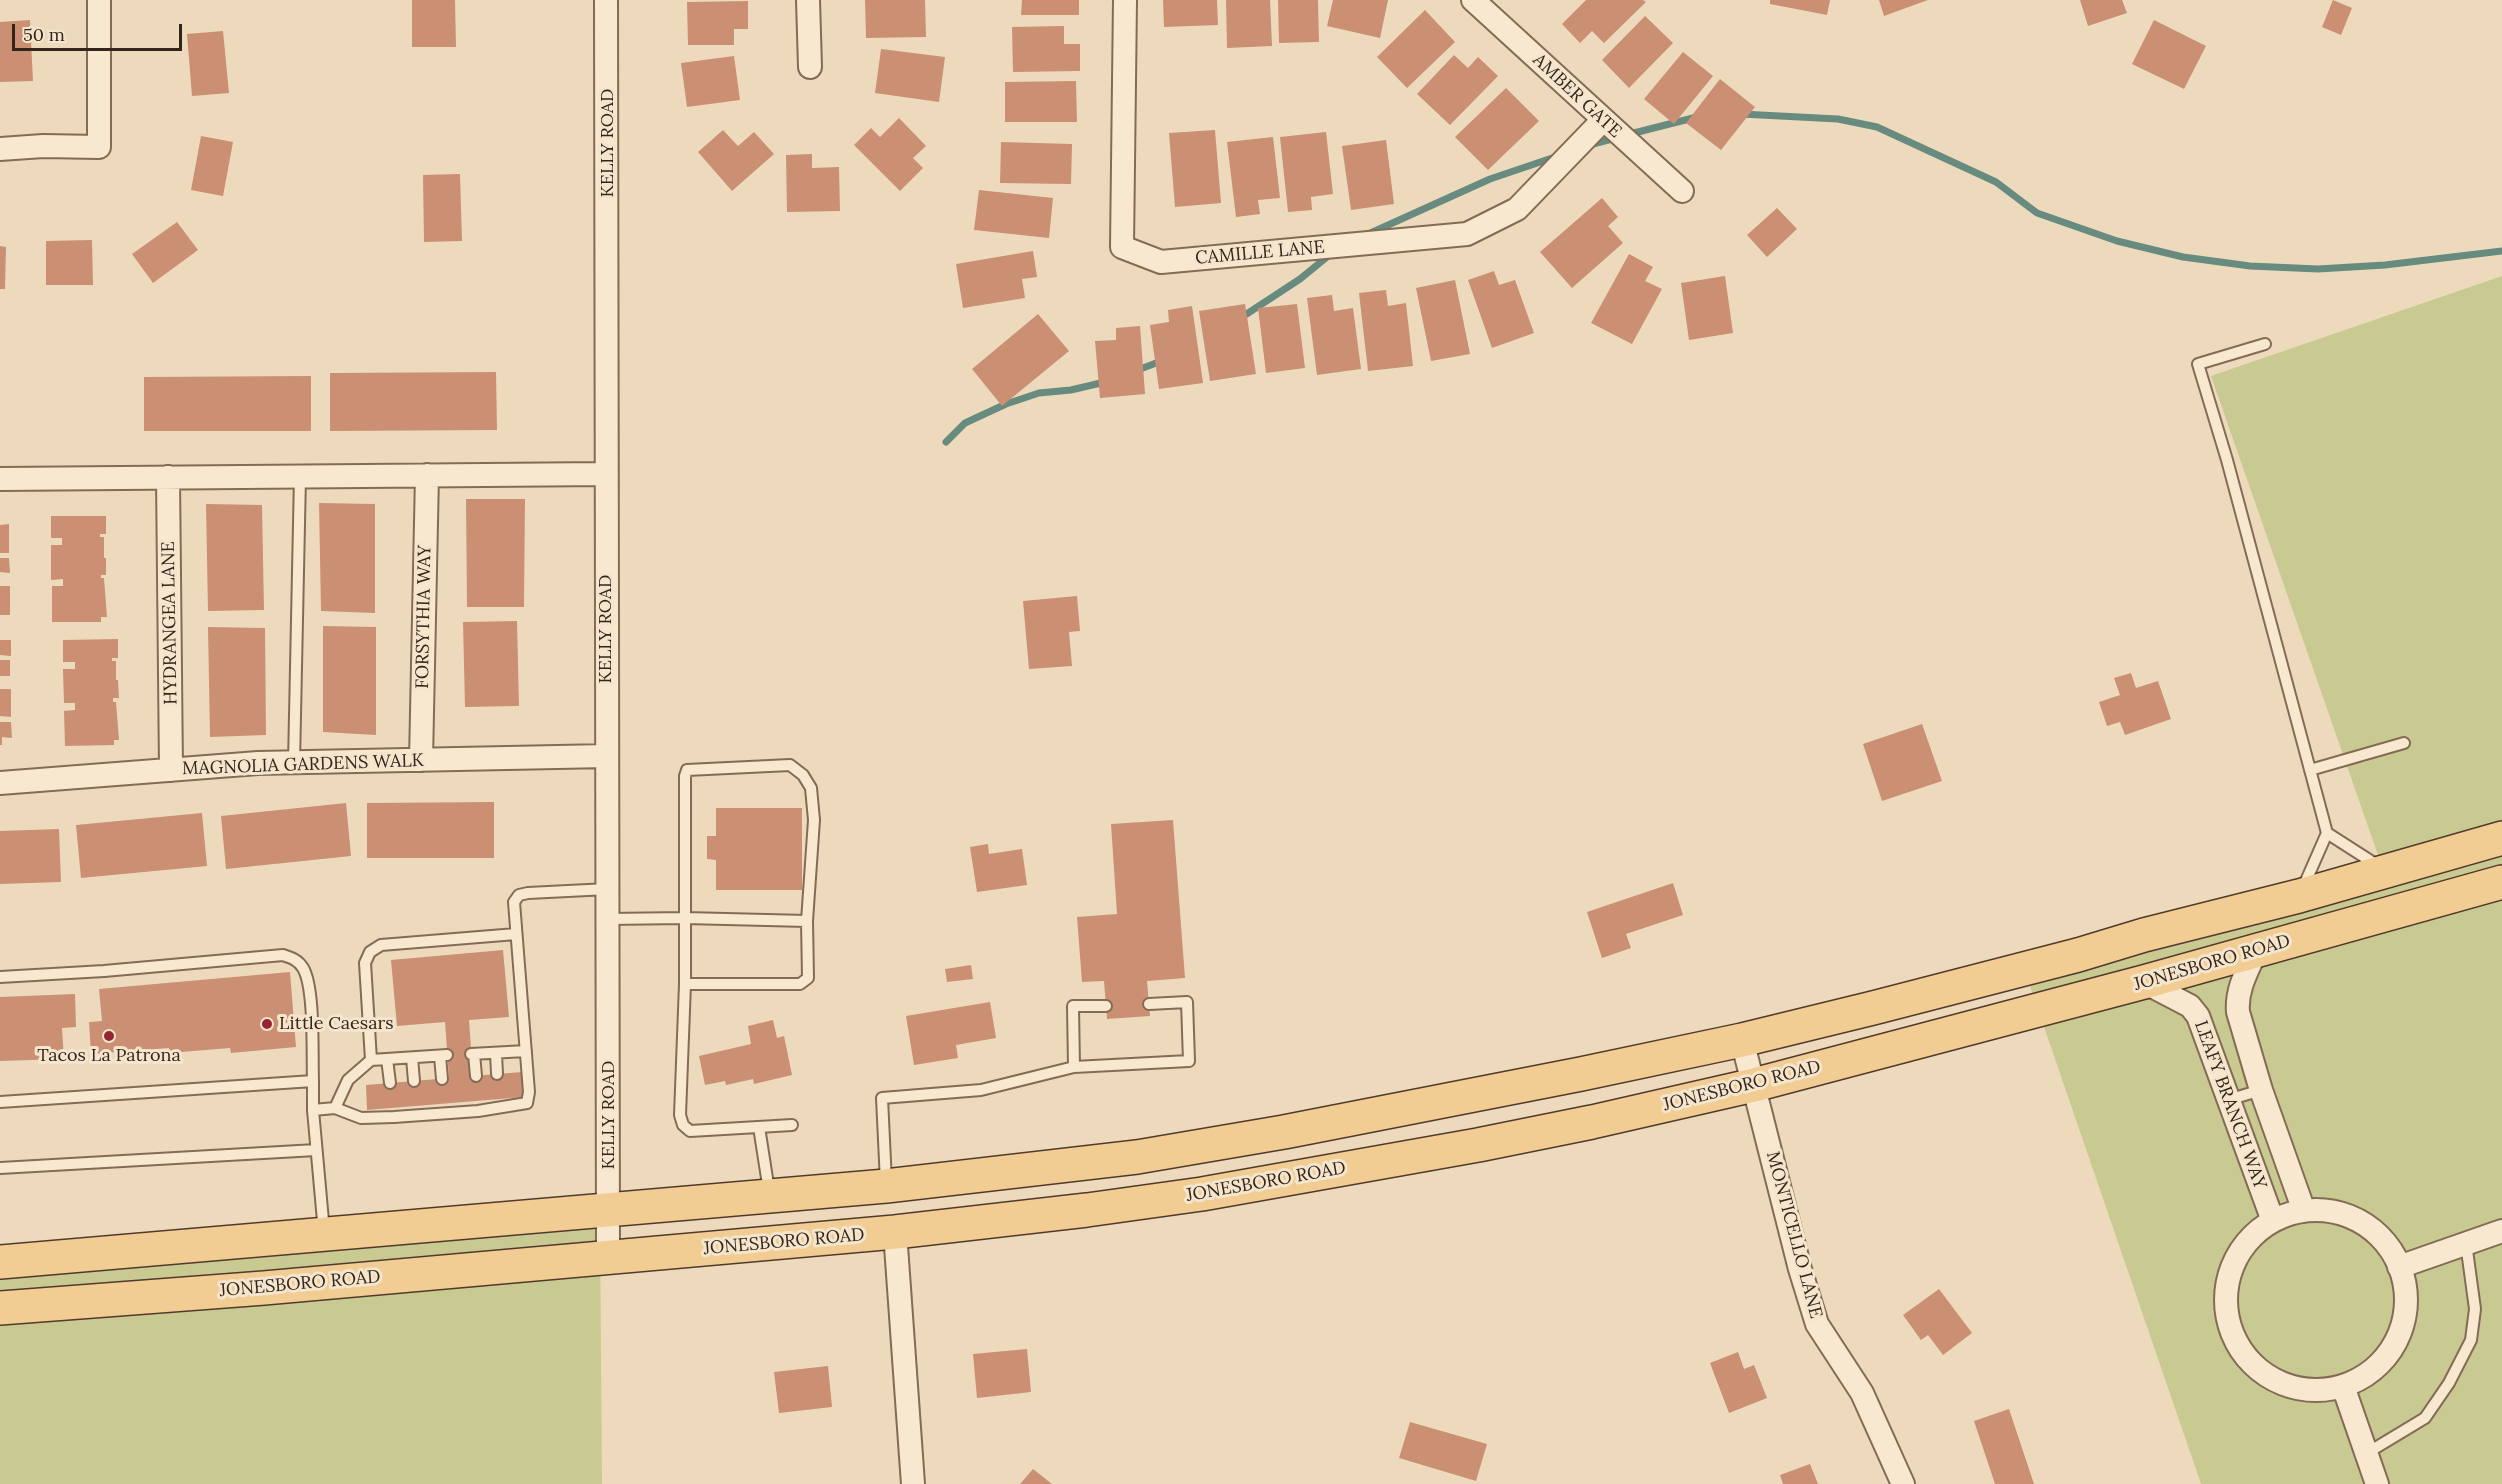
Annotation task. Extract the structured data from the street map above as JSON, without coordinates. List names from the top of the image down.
{
  "streets": {
    "main road": ["JONESBORO ROAD"],
    "street": [
      "AMBER GATE",
      "KELLY ROAD",
      "CAMILLE LANE",
      "FORSYTHIA WAY",
      "HYDRANGEA LANE",
      "MAGNOLIA GARDENS WALK",
      "LEAFY BRANCH WAY",
      "MONTICELLO LANE"
    ]
  },
  "crossings": [
    ["AMBER GATE", "CAMILLE LANE"],
    ["KELLY ROAD", "MAGNOLIA GARDENS WALK"],
    ["KELLY ROAD", "JONESBORO ROAD"],
    ["FORSYTHIA WAY", "MAGNOLIA GARDENS WALK"],
    ["HYDRANGEA LANE", "MAGNOLIA GARDENS WALK"],
    ["JONESBORO ROAD", "LEAFY BRANCH WAY"],
    ["JONESBORO ROAD", "MONTICELLO LANE"]
  ],
  "places": ["Little Caesars", "Tacos La Patrona"],
  "scale_bar": "50 m"
}
